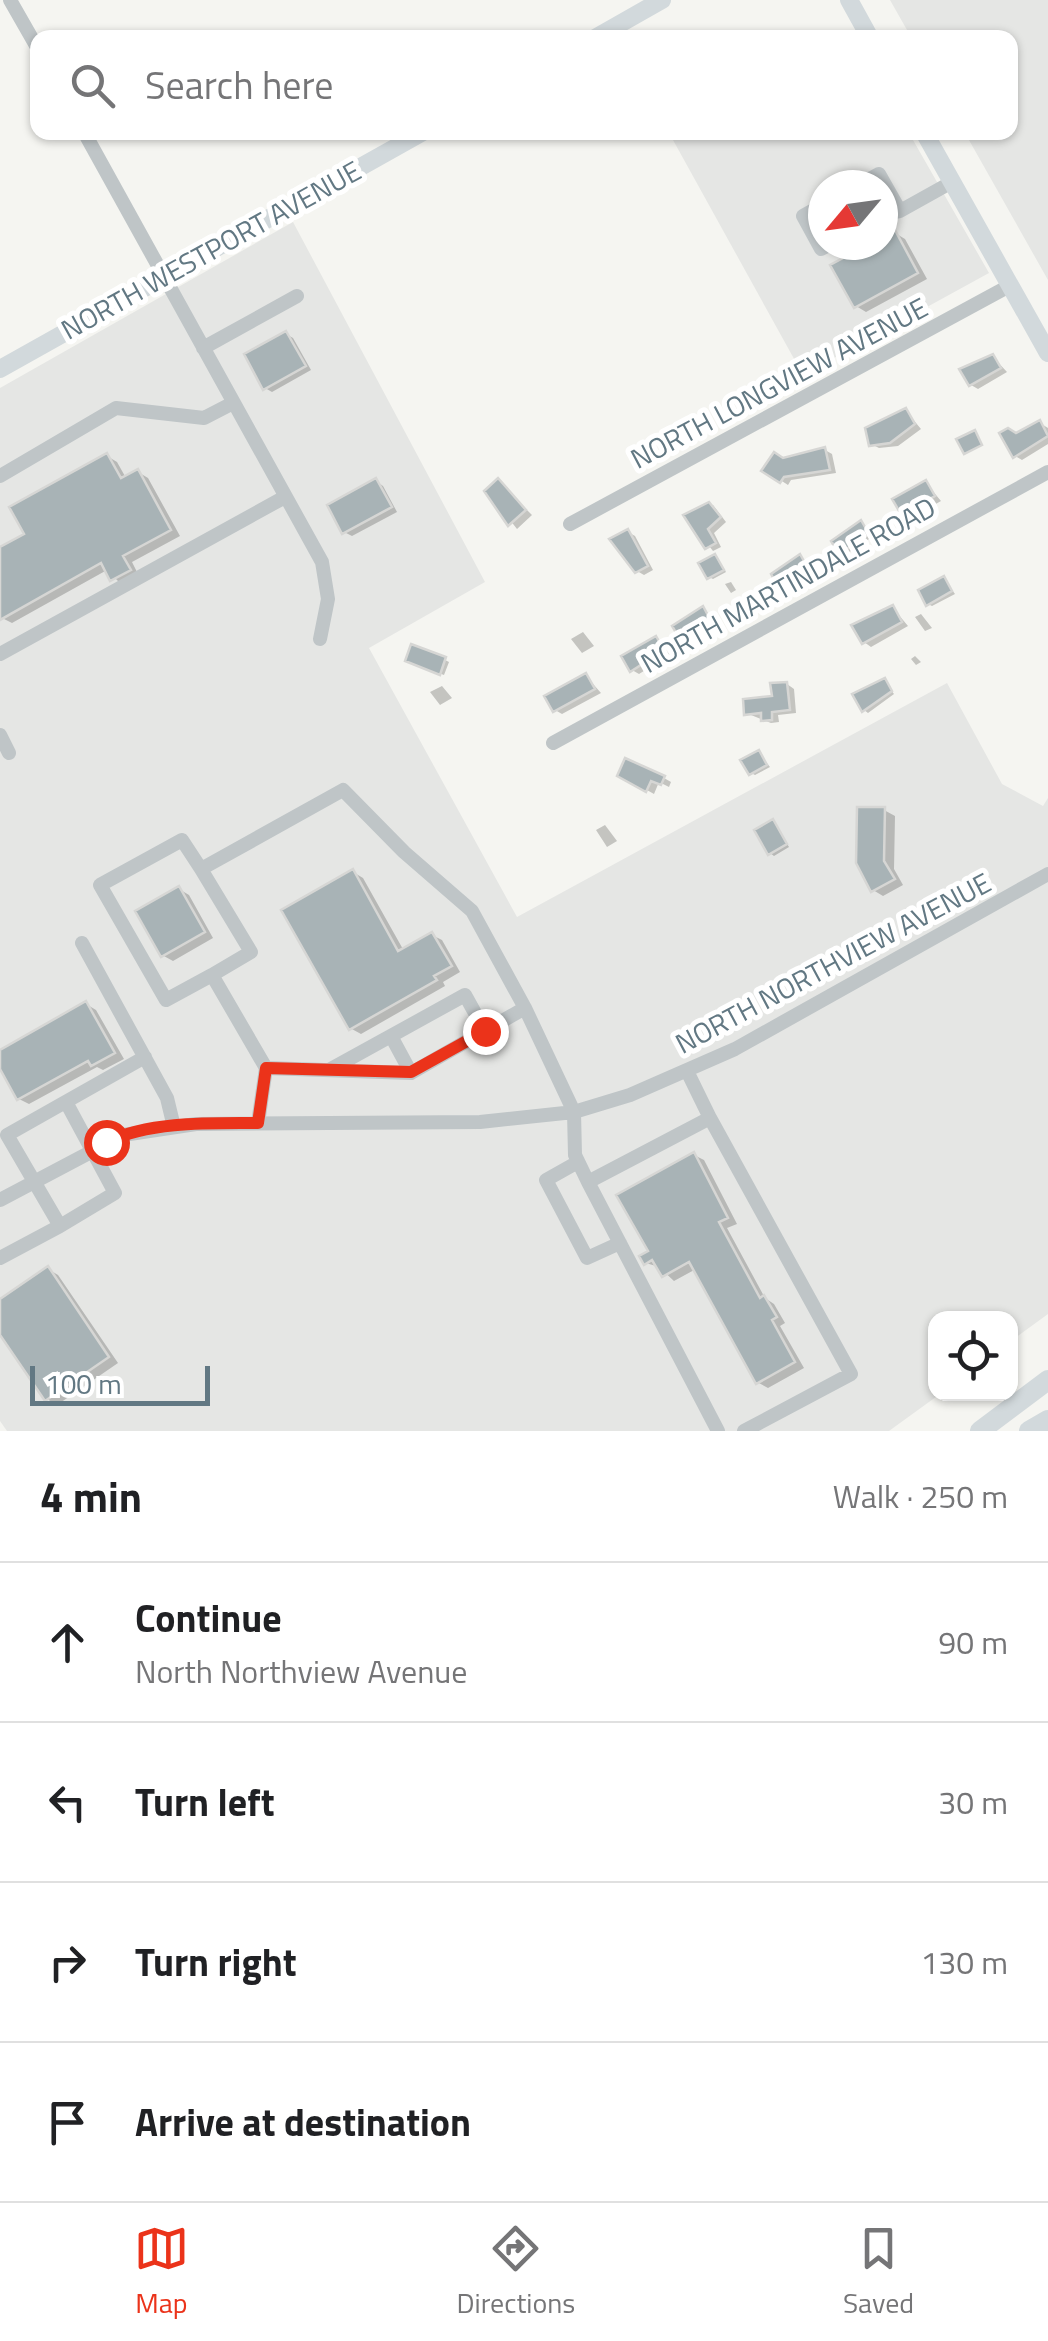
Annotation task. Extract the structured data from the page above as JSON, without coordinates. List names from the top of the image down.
{
  "streets": {
    "main road": ["NORTH WESTPORT AVENUE"],
    "street": ["NORTH LONGVIEW AVENUE", "NORTH MARTINDALE ROAD", "NORTH NORTHVIEW AVENUE"]
  },
  "scale_bar": "100 m",
  "north": "bottom left",
  "page": {
    "search": "Search here",
    "scale": "100 m",
    "heading": ["4 min", "Walk · 250 m"],
    "list": [
      ["Continue", "North Northview Avenue", "90 m"],
      ["Turn left", "30 m"],
      ["Turn right", "130 m"],
      "Arrive at destination"
    ],
    "nav": ["Map", "Directions", "Saved"]
  }
}
